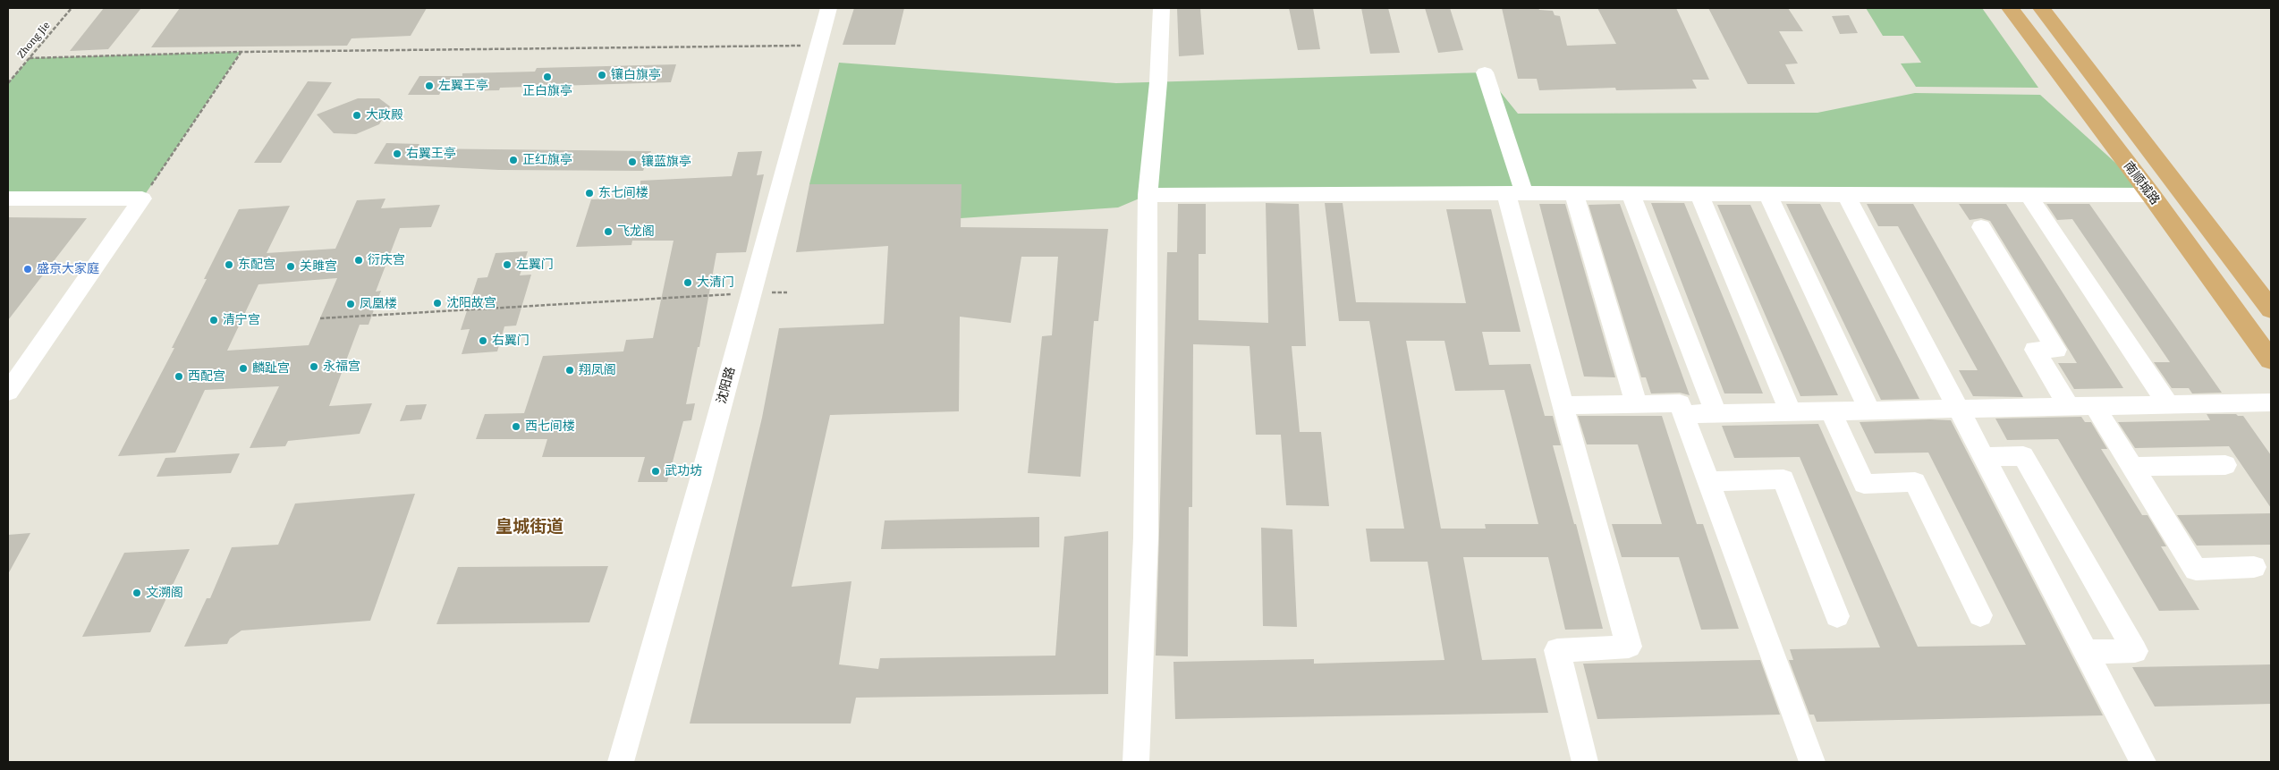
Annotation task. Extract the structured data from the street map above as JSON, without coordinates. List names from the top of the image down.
{
  "streets": {
    "main road": ["南顺城路"],
    "street": ["沈阳路"],
    "path": ["Zhong Jie"]
  },
  "districts": ["皇城街道"],
  "places": [
    "镶白旗亭",
    "正白旗亭",
    "左翼王亭",
    "大政殿",
    "右翼王亭",
    "正红旗亭",
    "镶蓝旗亭",
    "东七间楼",
    "飞龙阁",
    "衍庆宫",
    "东配宫",
    "左翼门",
    "关雎宫",
    "盛京大家庭",
    "大清门",
    "沈阳故宫",
    "凤凰楼",
    "清宁宫",
    "右翼门",
    "永福宫",
    "麟趾宫",
    "翔凤阁",
    "西配宫",
    "西七间楼",
    "武功坊",
    "文溯阁"
  ]
}
